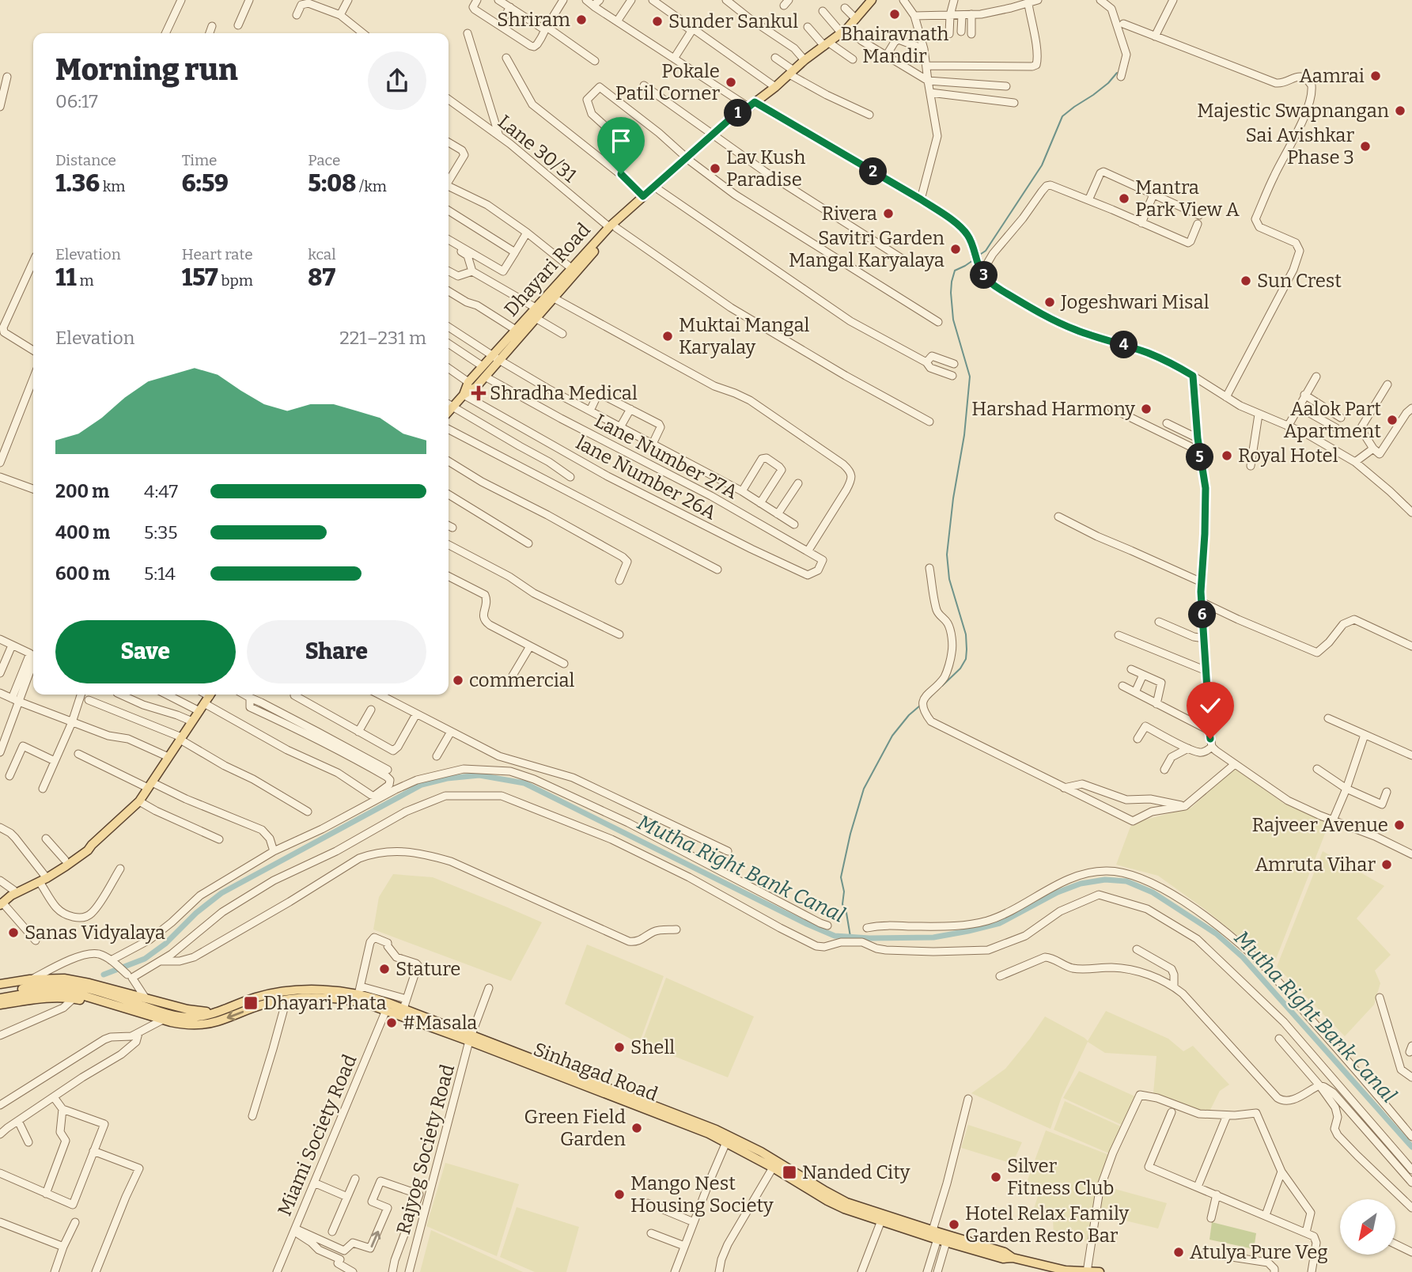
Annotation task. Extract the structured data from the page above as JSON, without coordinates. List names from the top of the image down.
{
  "streets": {
    "main road": ["Dhayari Road", "Sinhagad Road"],
    "street": [
      "Lane 30/31",
      "Lane Number 27A",
      "lane Number 26A",
      "Miami Society Road",
      "Rajyog Society Road"
    ]
  },
  "crossings": [
    ["Lane 30/31", "Dhayari Road"],
    ["Dhayari Road", "Lane Number 27A"],
    ["Dhayari Road", "lane Number 26A"],
    ["Lane Number 27A", "lane Number 26A"],
    ["Sinhagad Road", "Miami Society Road"],
    ["Sinhagad Road", "Rajyog Society Road"]
  ],
  "water": ["Mutha Right Bank Canal"],
  "places": {
    "other": [
      "Bhairavnath Mandir",
      "Shriram",
      "Sunder Sankul",
      "Aamrai",
      "Pokale Patil Corner",
      "Majestic Swapnangan",
      "Sai Avishkar Phase 3",
      "Lav Kush Paradise",
      "Mantra Park View A",
      "Rivera",
      "Savitri Garden Mangal Karyalaya",
      "Sun Crest",
      "Jogeshwari Misal",
      "Muktai Mangal Karyalay",
      "Harshad Harmony",
      "Aalok Part Apartment",
      "Royal Hotel",
      "commercial",
      "Rajveer Avenue",
      "Amruta Vihar",
      "Sanas Vidyalaya",
      "Stature",
      "#Masala",
      "Shell",
      "Green Field Garden",
      "Silver Fitness Club",
      "Mango Nest Housing Society",
      "Hotel Relax Family Garden Resto Bar",
      "Atulya Pure Veg"
    ],
    "health": ["Shradha Medical"],
    "transit": ["Dhayari Phata", "Nanded City"]
  },
  "north": "bottom left",
  "page": {
    "heading": ["Morning run", "06:17"],
    "pins": [
      "1",
      "2",
      "3",
      "4",
      "5",
      "6"
    ],
    "stats": [
      ["Distance", "1.36 km"],
      ["Time", "6:59"],
      ["Pace", "5:08 /km"],
      ["Elevation", "11 m"],
      ["Heart rate", "157 bpm"],
      ["kcal", "87"]
    ],
    "chart": ["Elevation", "221–231 m"],
    "list": [
      {
        "name": "200 m",
        "note": "4:47"
      },
      {
        "name": "400 m",
        "note": "5:35"
      },
      {
        "name": "600 m",
        "note": "5:14"
      }
    ],
    "buttons": ["Save", "Share"]
  }
}
